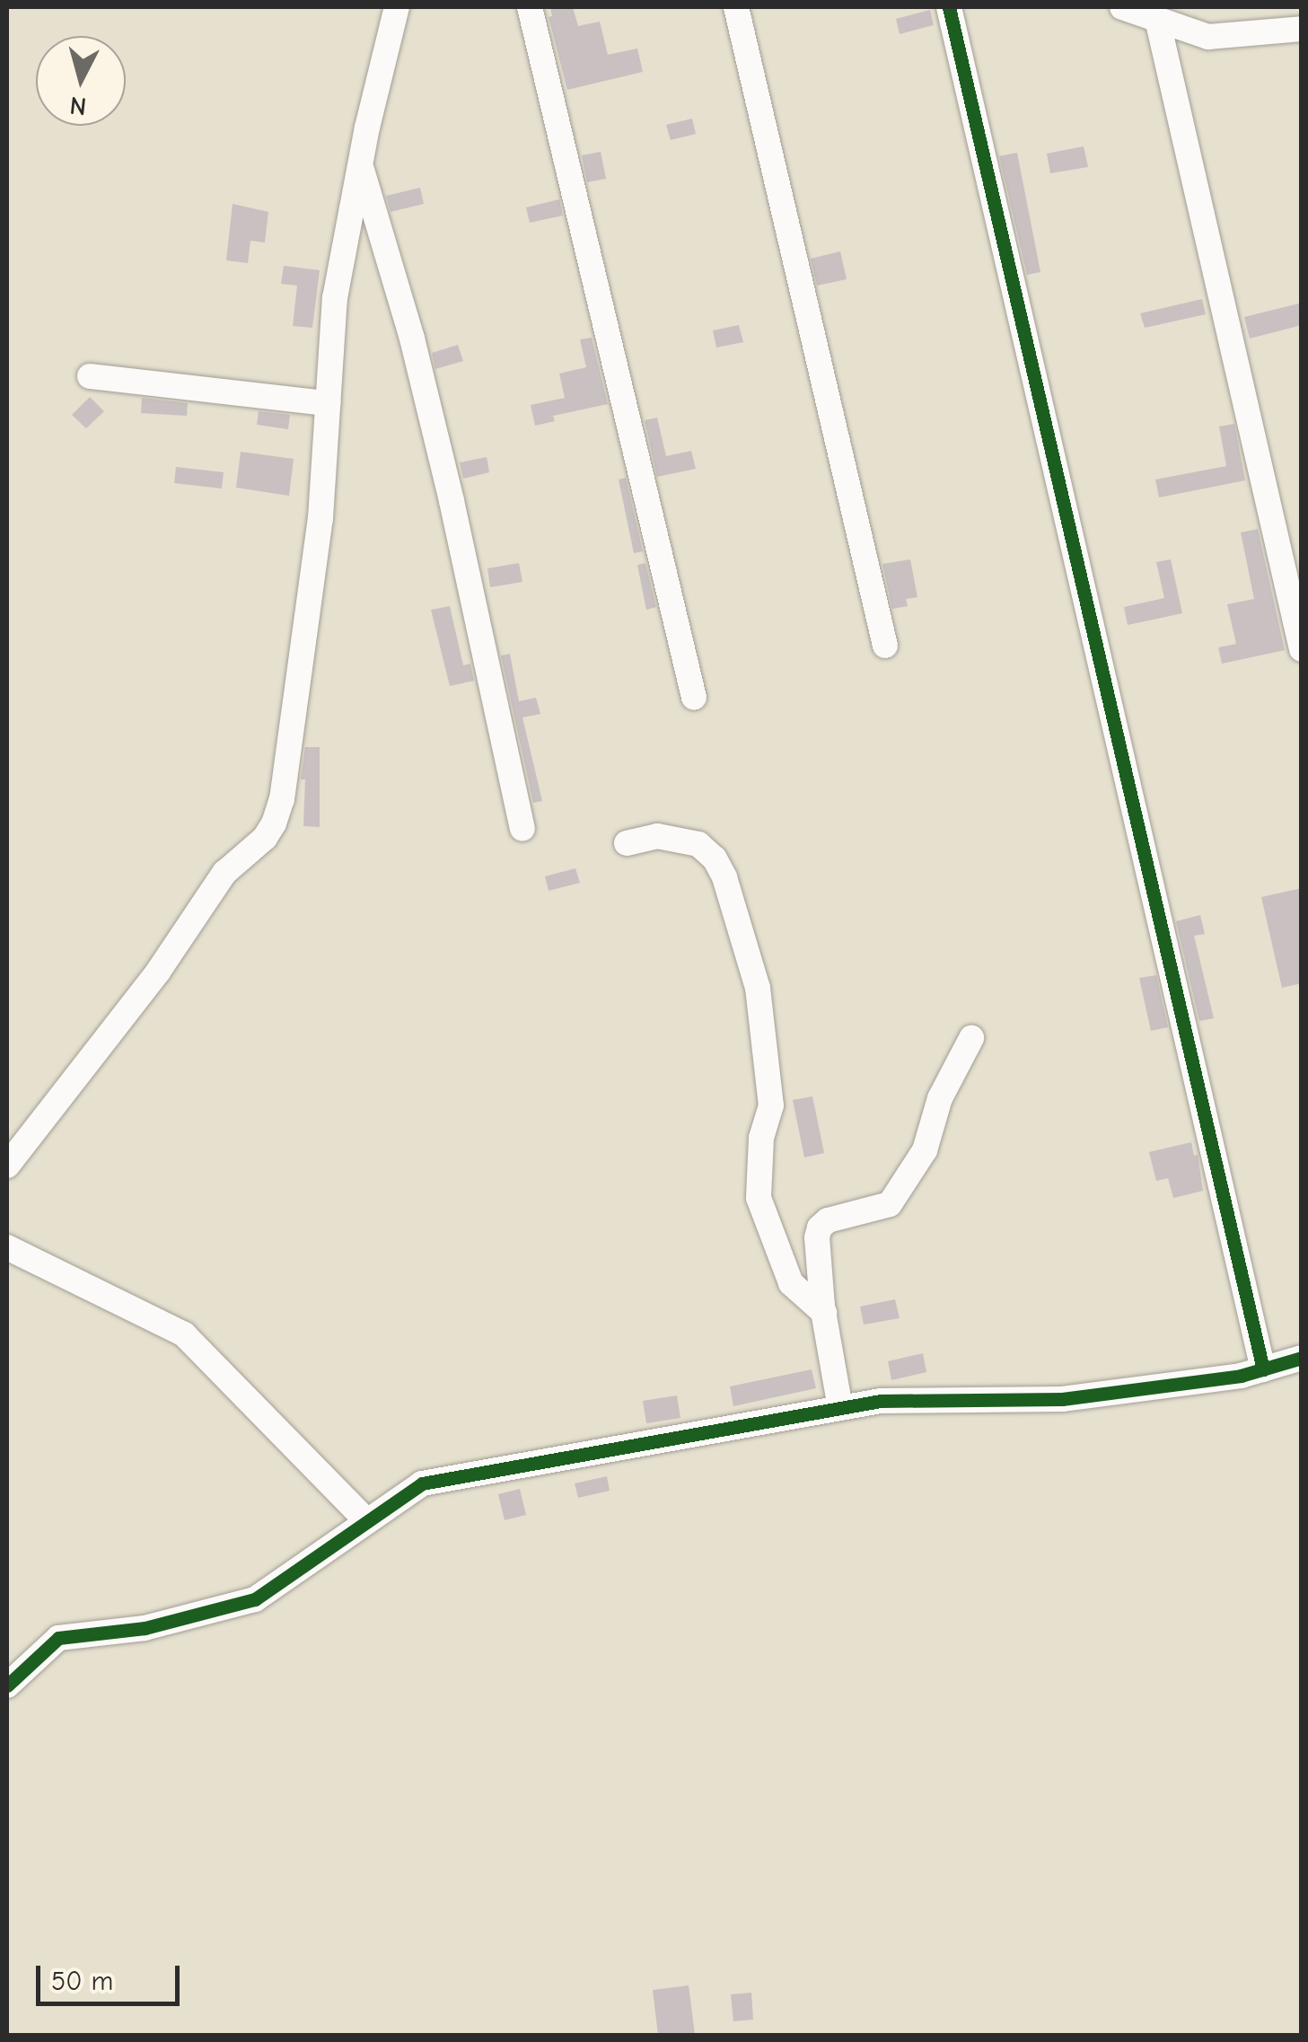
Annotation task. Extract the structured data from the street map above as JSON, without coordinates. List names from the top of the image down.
{
  "scale_bar": "50 m",
  "north": "bottom"
}
